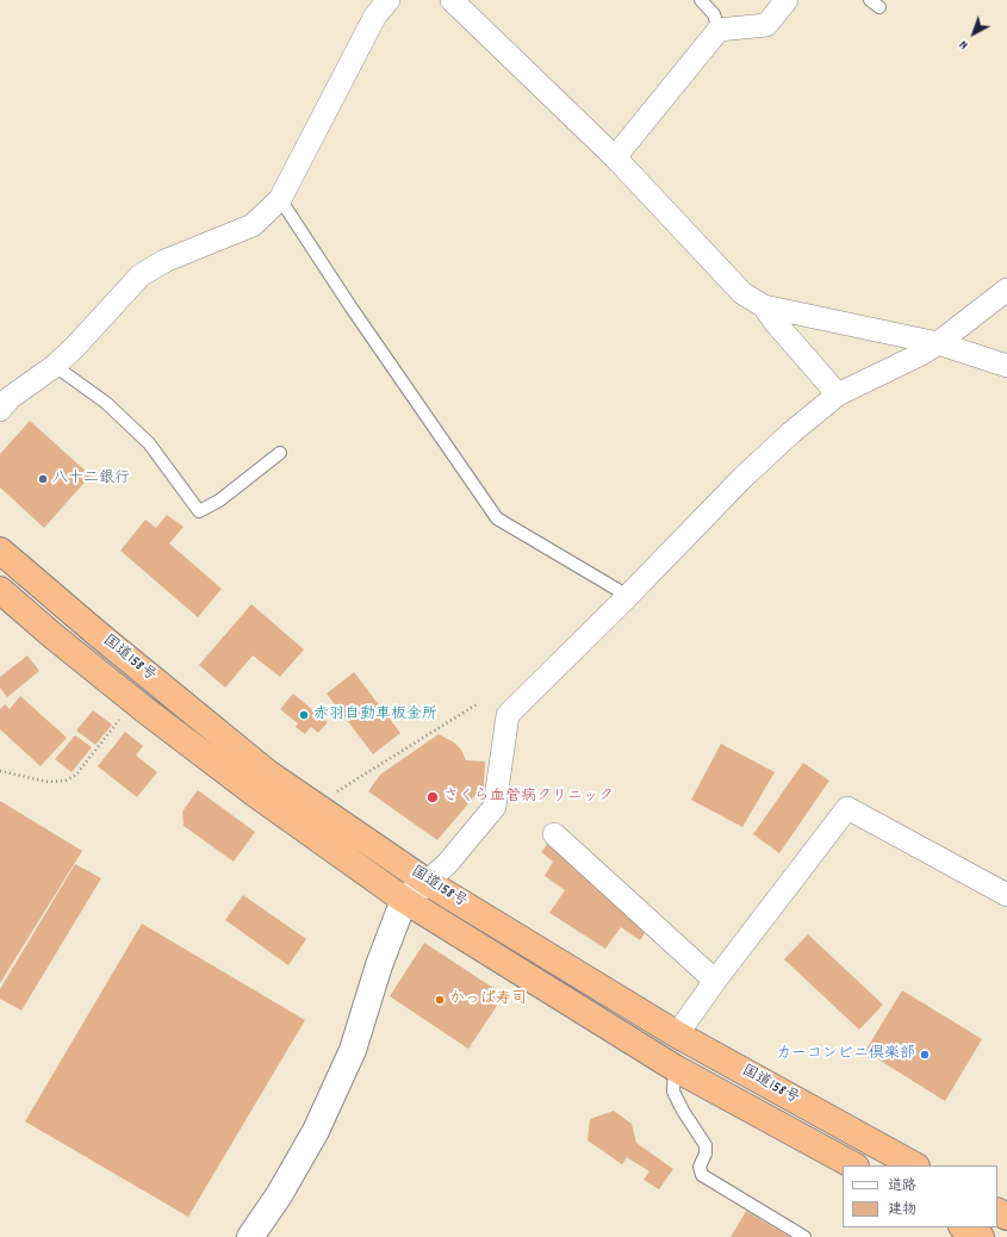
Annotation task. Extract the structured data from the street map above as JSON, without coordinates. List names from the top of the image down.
{
  "streets": {
    "highway": ["国道158号"]
  },
  "places": [
    "八十二銀行",
    "赤羽自動車板金所",
    "さくら血管病クリニック",
    "かっぱ寿司",
    "カーコンビニ倶楽部"
  ],
  "legend": ["道路", "建物"],
  "north": "bottom left"
}
